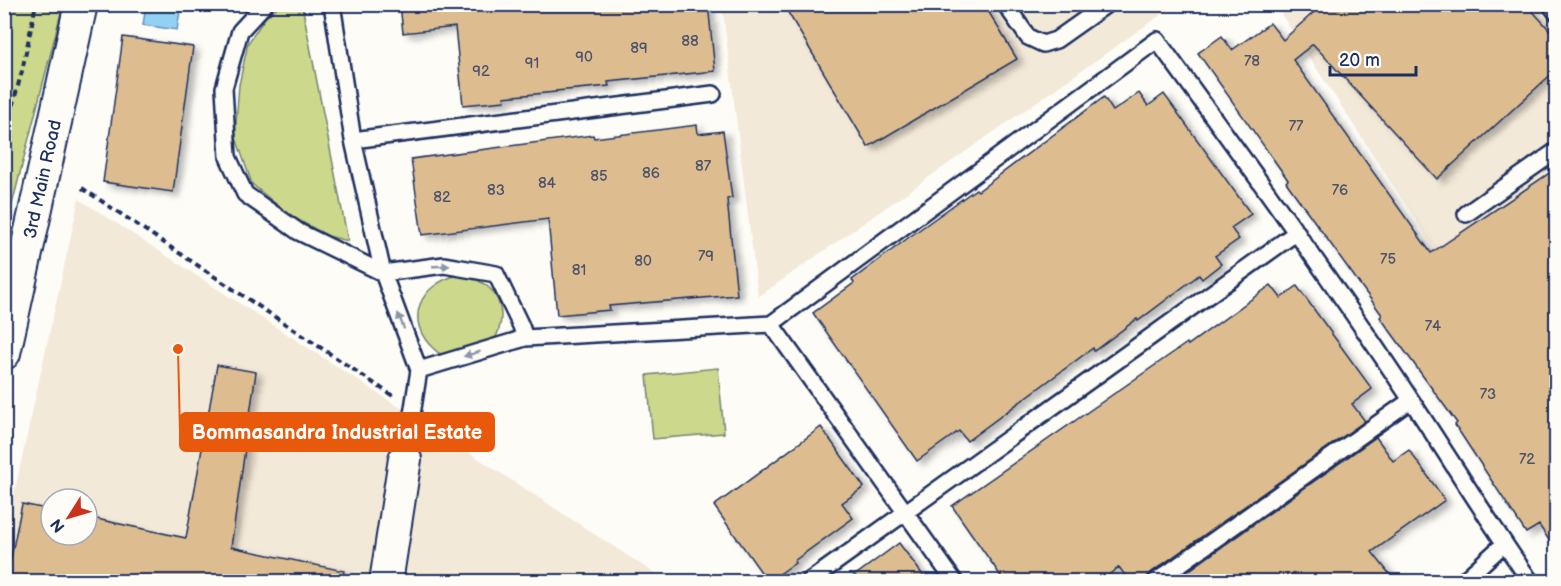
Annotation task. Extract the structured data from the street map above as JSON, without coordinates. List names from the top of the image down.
{
  "streets": {
    "street": ["3rd Main Road"]
  },
  "places": ["Bommasandra Industrial Estate"],
  "house_numbers": [
    "88",
    "89",
    "90",
    "78",
    "91",
    "92",
    "77",
    "87",
    "86",
    "85",
    "84",
    "83",
    "76",
    "82",
    "79",
    "75",
    "80",
    "81",
    "74",
    "73",
    "72"
  ],
  "scale_bar": "20 m",
  "north": "bottom left"
}
